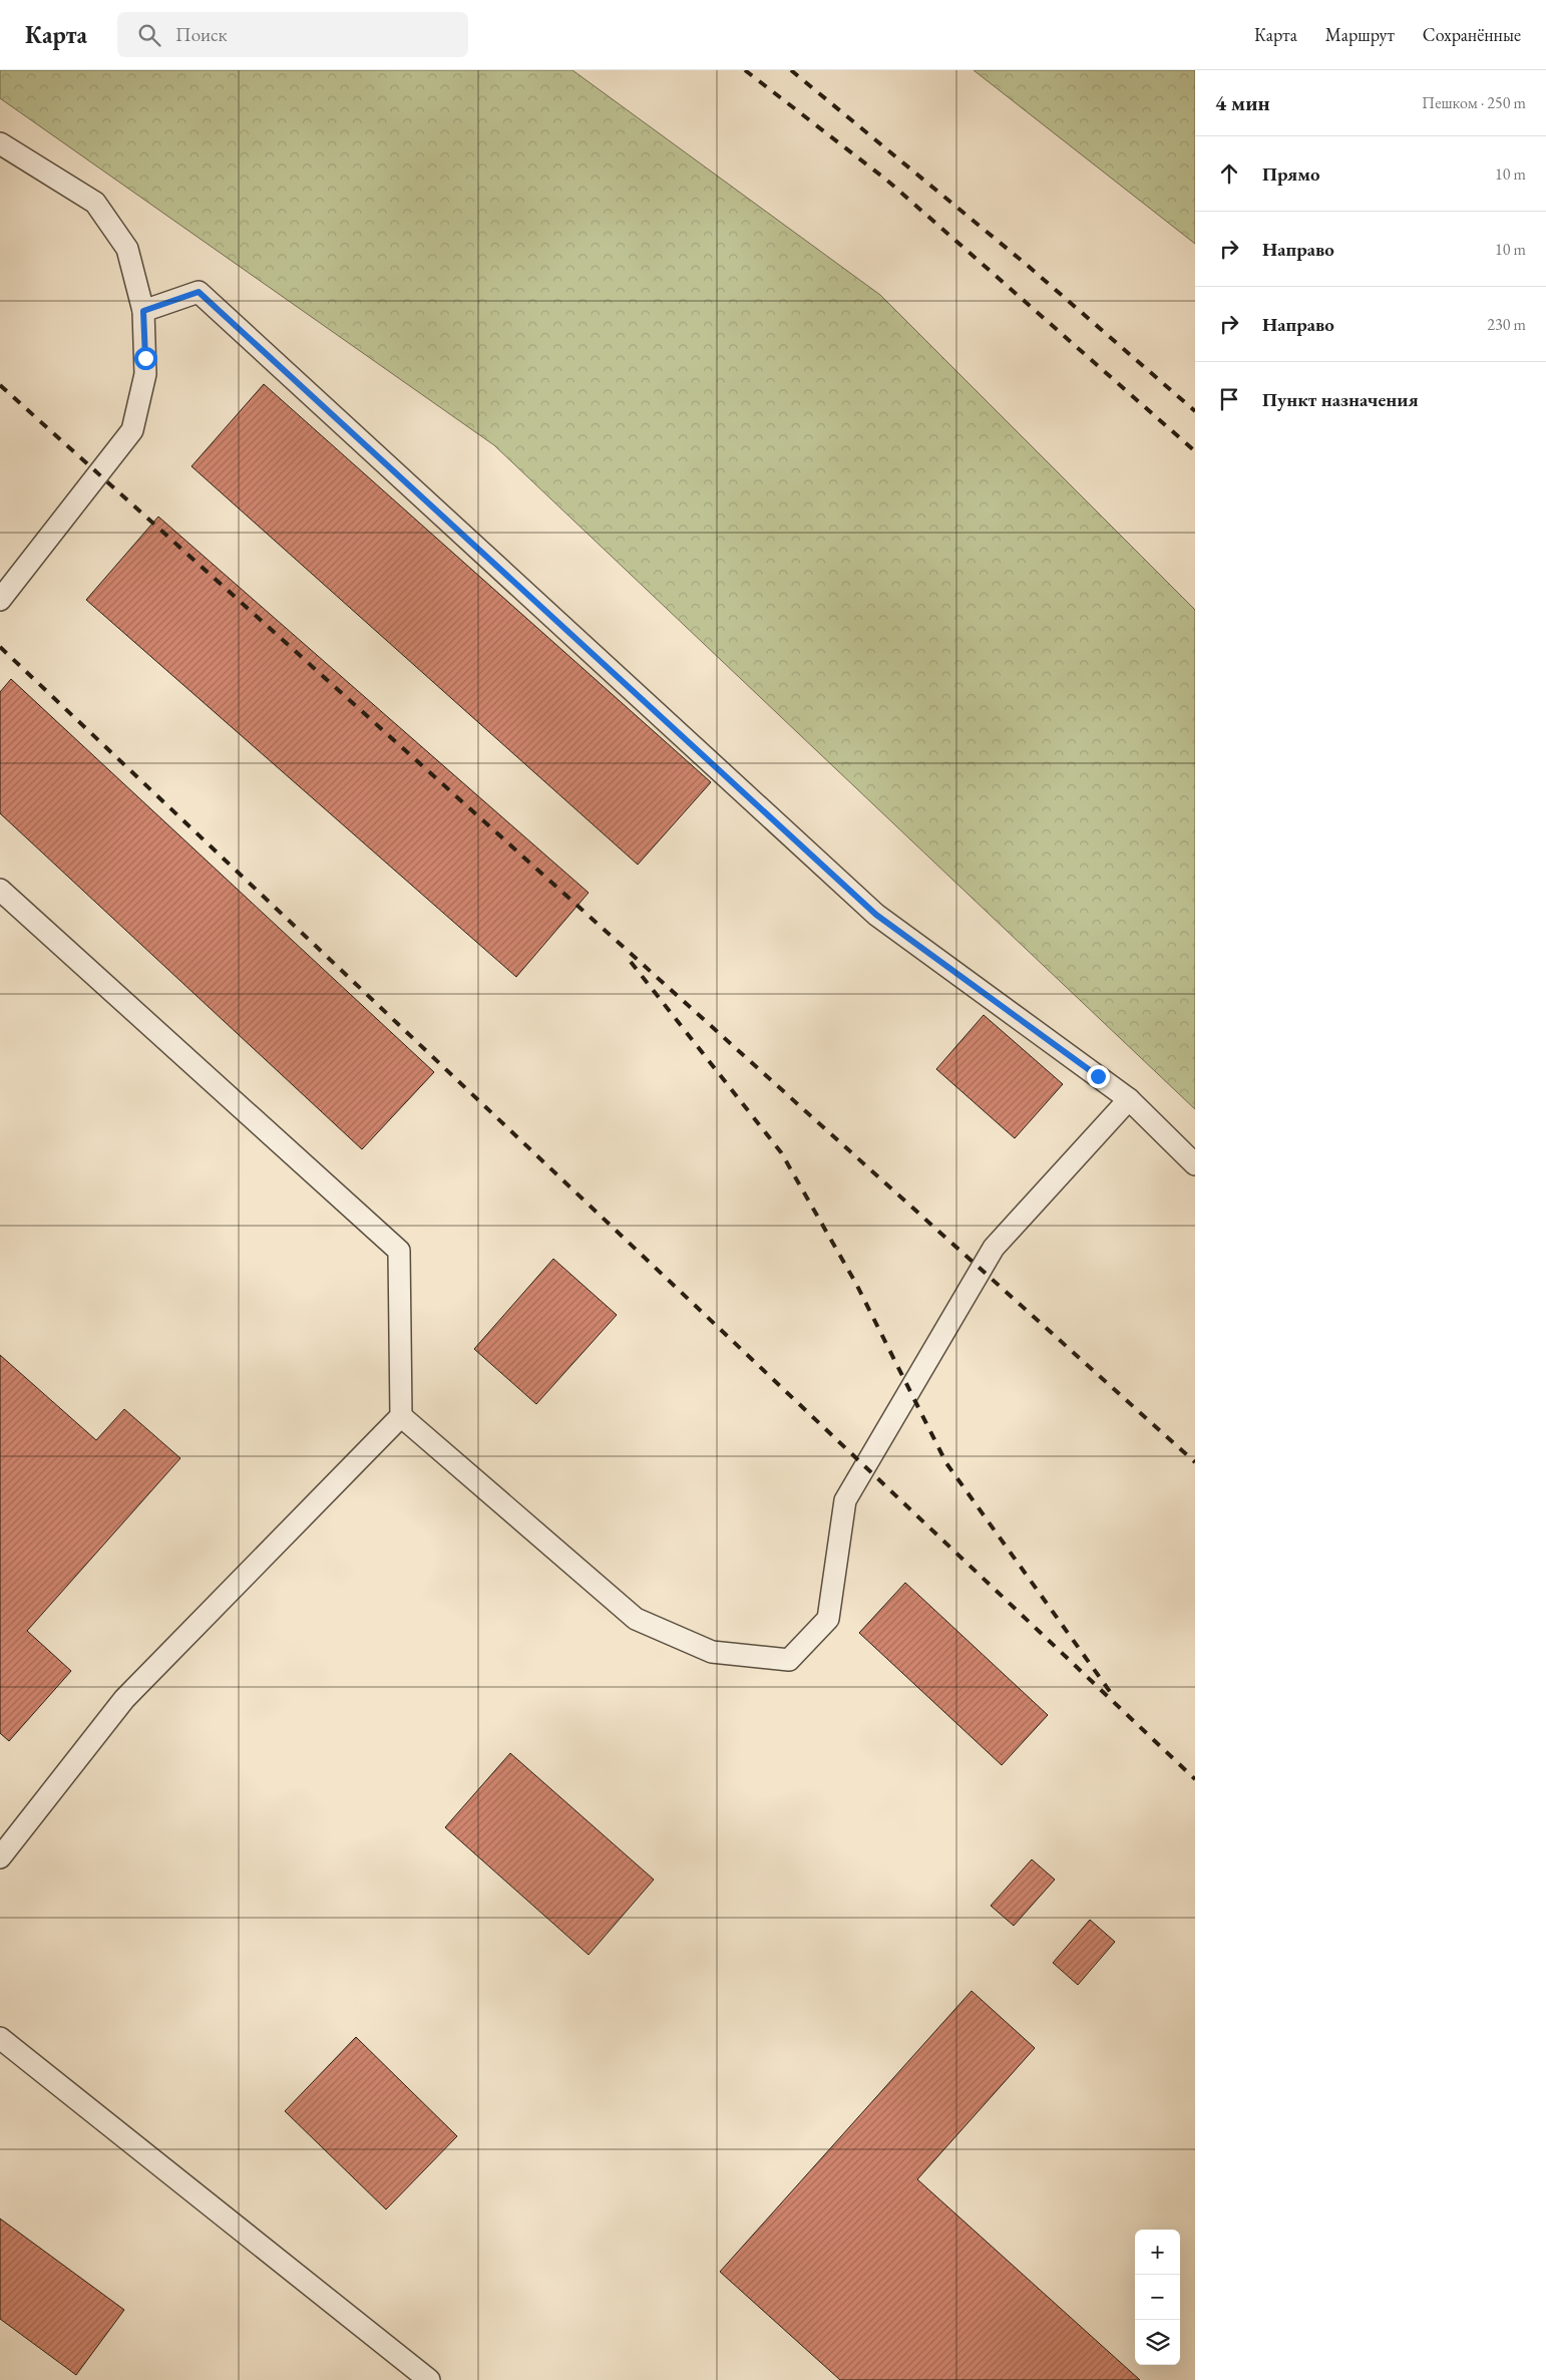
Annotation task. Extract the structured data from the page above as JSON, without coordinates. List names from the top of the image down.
{
  "page": {
    "header": "Карта",
    "search": "Поиск",
    "nav": ["Карта", "Маршрут", "Сохранённые"],
    "heading": ["4 мин", "Пешком · 250 m"],
    "list": [
      ["Прямо", "10 m"],
      ["Направо", "10 m"],
      ["Направо", "230 m"],
      "Пункт назначения"
    ],
    "map_buttons": ["+", "−"]
  }
}
